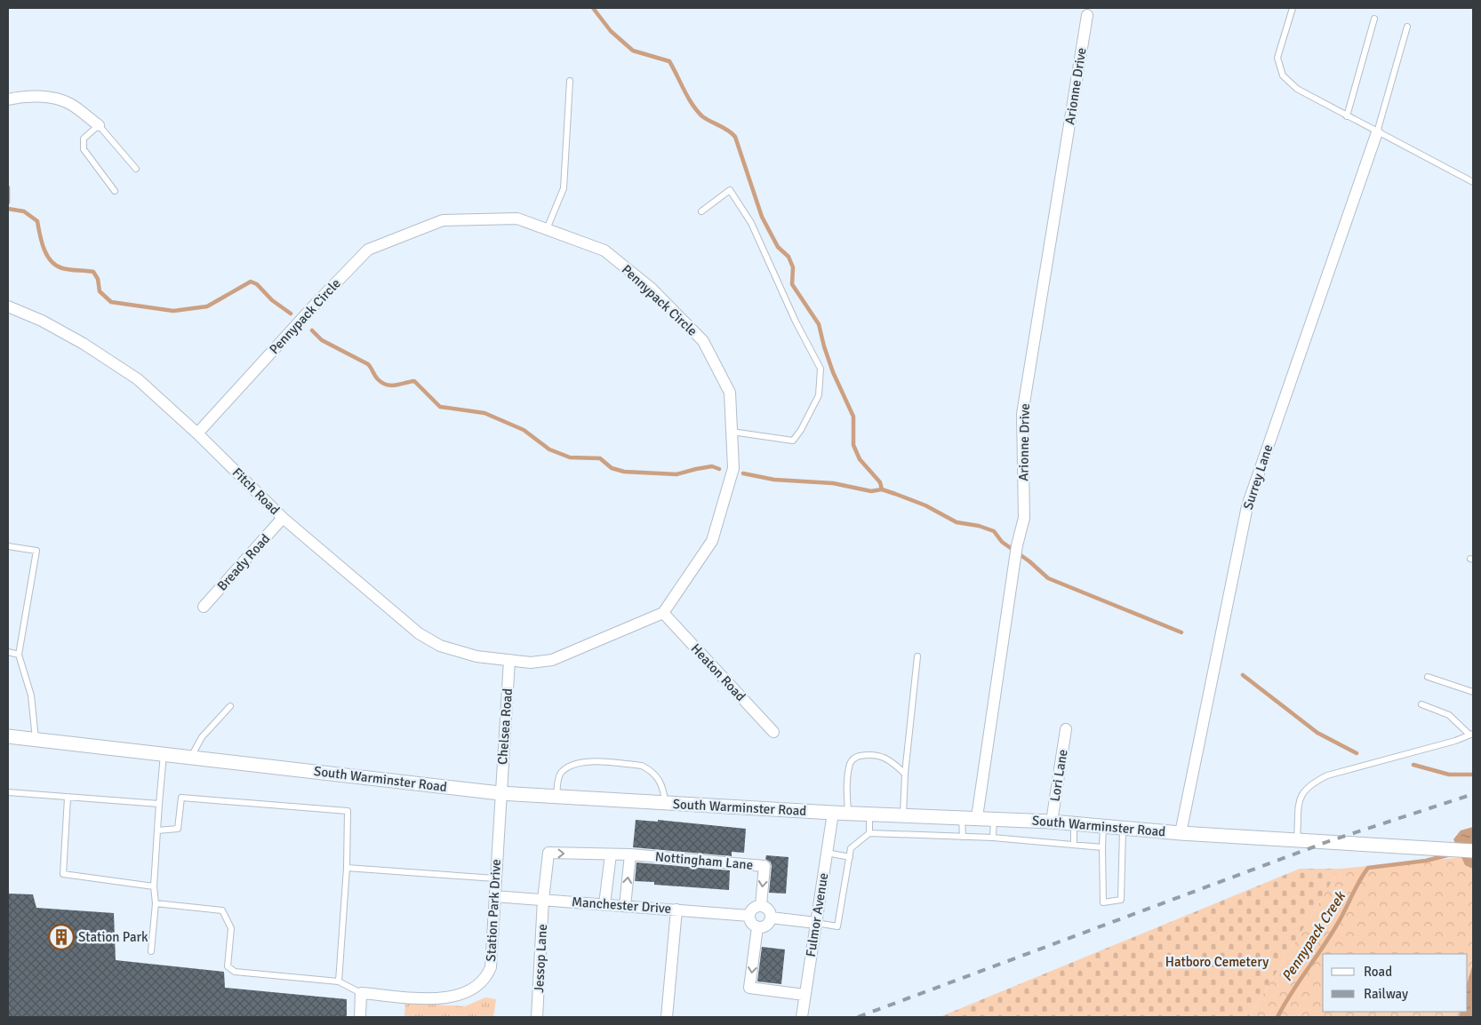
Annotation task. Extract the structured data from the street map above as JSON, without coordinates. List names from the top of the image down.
{
  "streets": {
    "street": [
      "Arionne Drive",
      "Pennypack Circle",
      "Surrey Lane",
      "Fitch Road",
      "Bready Road",
      "Heaton Road",
      "Chelsea Road",
      "Lori Lane",
      "South Warminster Road",
      "Nottingham Lane",
      "Manchester Drive",
      "Station Park Drive",
      "Fulmor Avenue",
      "Jessop Lane"
    ]
  },
  "crossings": [
    ["Arionne Drive", "South Warminster Road"],
    ["Pennypack Circle", "Fitch Road"],
    ["Pennypack Circle", "Heaton Road"],
    ["Surrey Lane", "South Warminster Road"],
    ["Fitch Road", "Bready Road"],
    ["Fitch Road", "Chelsea Road"],
    ["Chelsea Road", "South Warminster Road"],
    ["Chelsea Road", "Station Park Drive"],
    ["Lori Lane", "South Warminster Road"],
    ["South Warminster Road", "Station Park Drive"],
    ["South Warminster Road", "Fulmor Avenue"],
    ["Nottingham Lane", "Manchester Drive"],
    ["Manchester Drive", "Station Park Drive"],
    ["Manchester Drive", "Jessop Lane"]
  ],
  "one_way": ["Nottingham Lane"],
  "water": ["Pennypack Creek"],
  "parks": ["Hatboro Cemetery"],
  "places": {
    "building": ["Station Park"]
  },
  "legend": ["Road", "Railway"]
}
